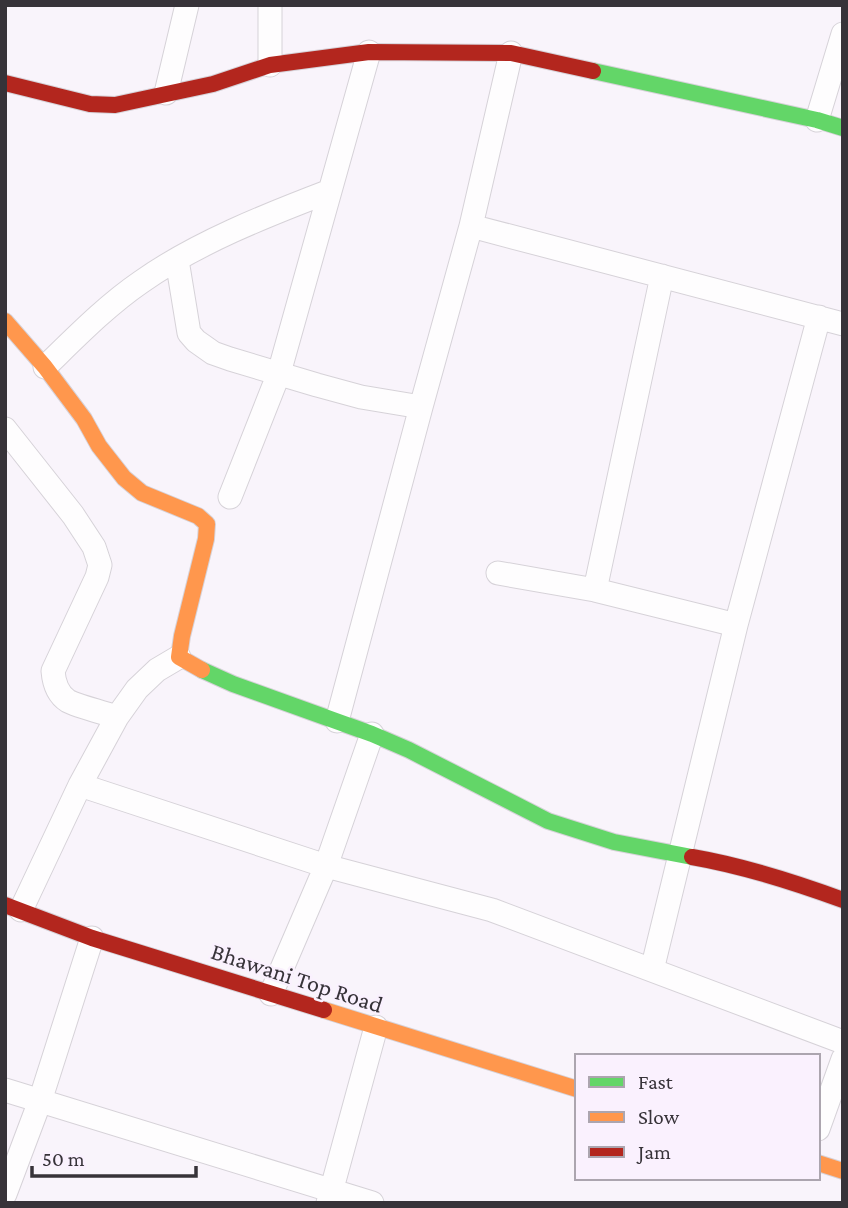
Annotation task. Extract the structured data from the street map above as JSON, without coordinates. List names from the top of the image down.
{
  "streets": {
    "street": ["Bhawani Top Road"]
  },
  "legend": ["Fast", "Slow", "Jam"],
  "scale_bar": "50 m"
}
